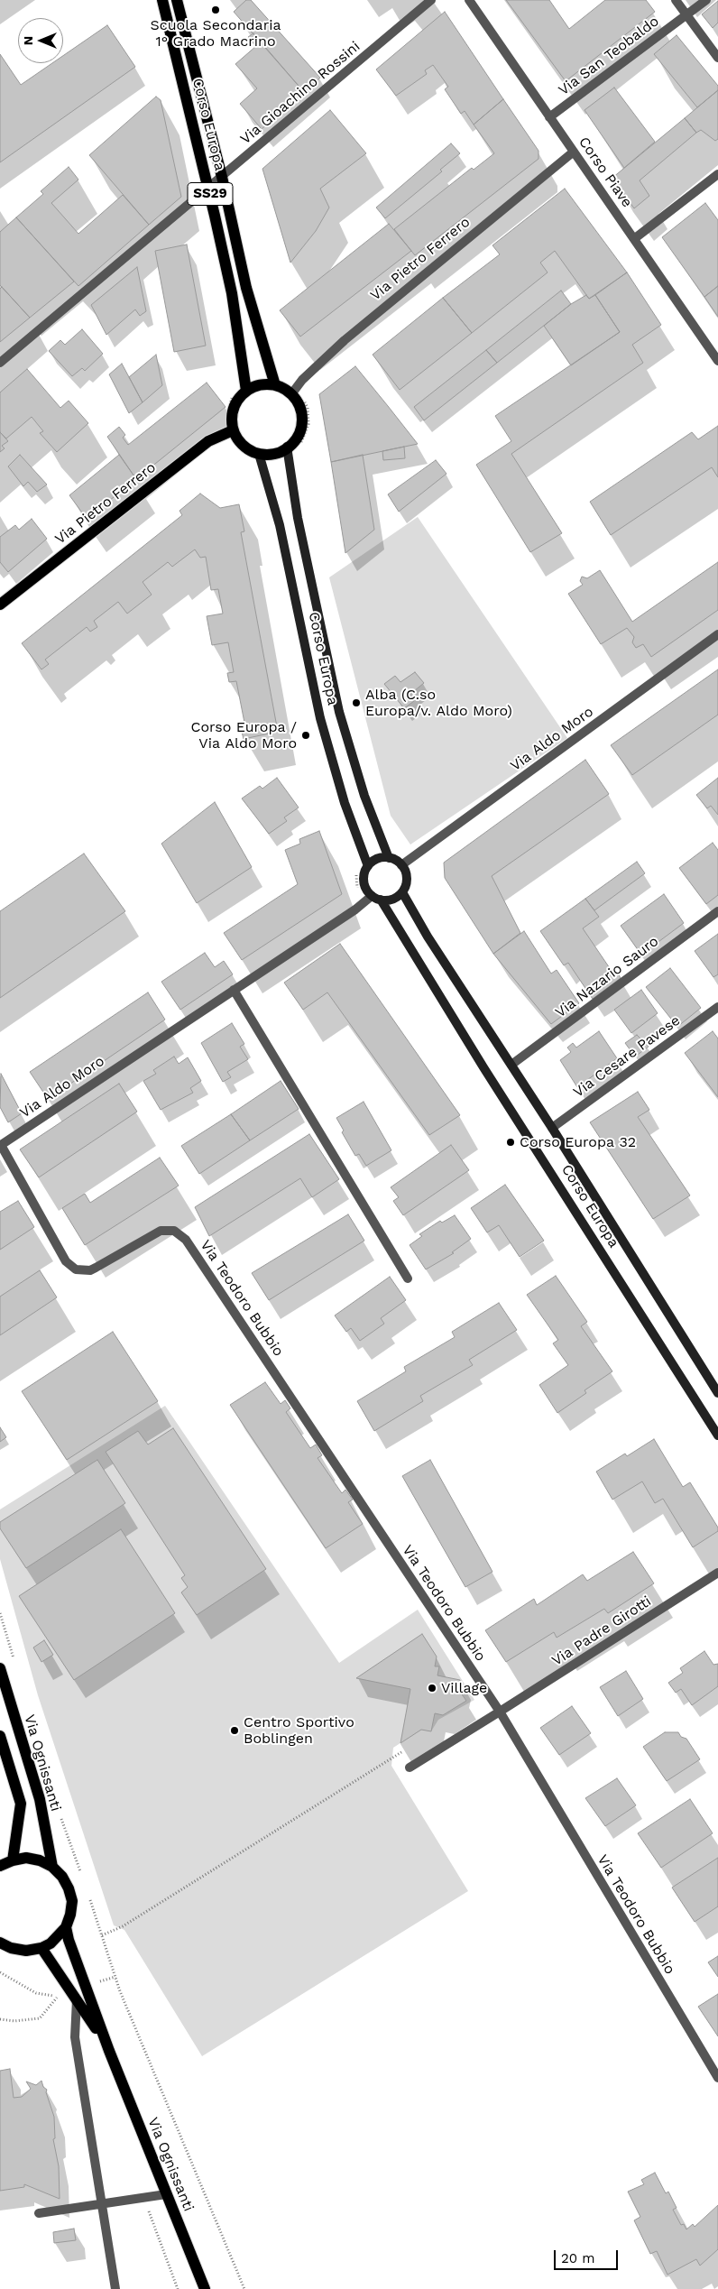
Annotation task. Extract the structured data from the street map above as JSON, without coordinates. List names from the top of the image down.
{
  "streets": {
    "main road": [
      "Corso Europa",
      "SS29",
      "Via Pietro Ferrero",
      "Via Ognissanti"
    ],
    "street": [
      "Via San Teobaldo",
      "Via Gioachino Rossini",
      "Corso Piave",
      "Via Aldo Moro",
      "Via Nazario Sauro",
      "Via Cesare Pavese",
      "Via Teodoro Bubbio",
      "Via Padre Girotti"
    ]
  },
  "crossings": [
    ["Via San Teobaldo", "Corso Piave"],
    ["Via Gioachino Rossini", "Corso Europa"],
    ["Corso Europa", "Via Pietro Ferrero"],
    ["Corso Europa", "Via Aldo Moro"],
    ["Corso Europa", "Via Nazario Sauro"],
    ["Corso Europa", "Via Cesare Pavese"],
    ["Corso Piave", "Via Pietro Ferrero"],
    ["Via Aldo Moro", "Via Teodoro Bubbio"],
    ["Via Teodoro Bubbio", "Via Padre Girotti"]
  ],
  "places": [
    "Scuola Secondaria 1° Grado Macrino",
    "Alba (C.so Europa/v. Aldo Moro)",
    "Corso Europa / Via Aldo Moro",
    "Corso Europa 32",
    "Village",
    "Centro Sportivo Boblingen"
  ],
  "scale_bar": "20 m",
  "north": "left"
}
